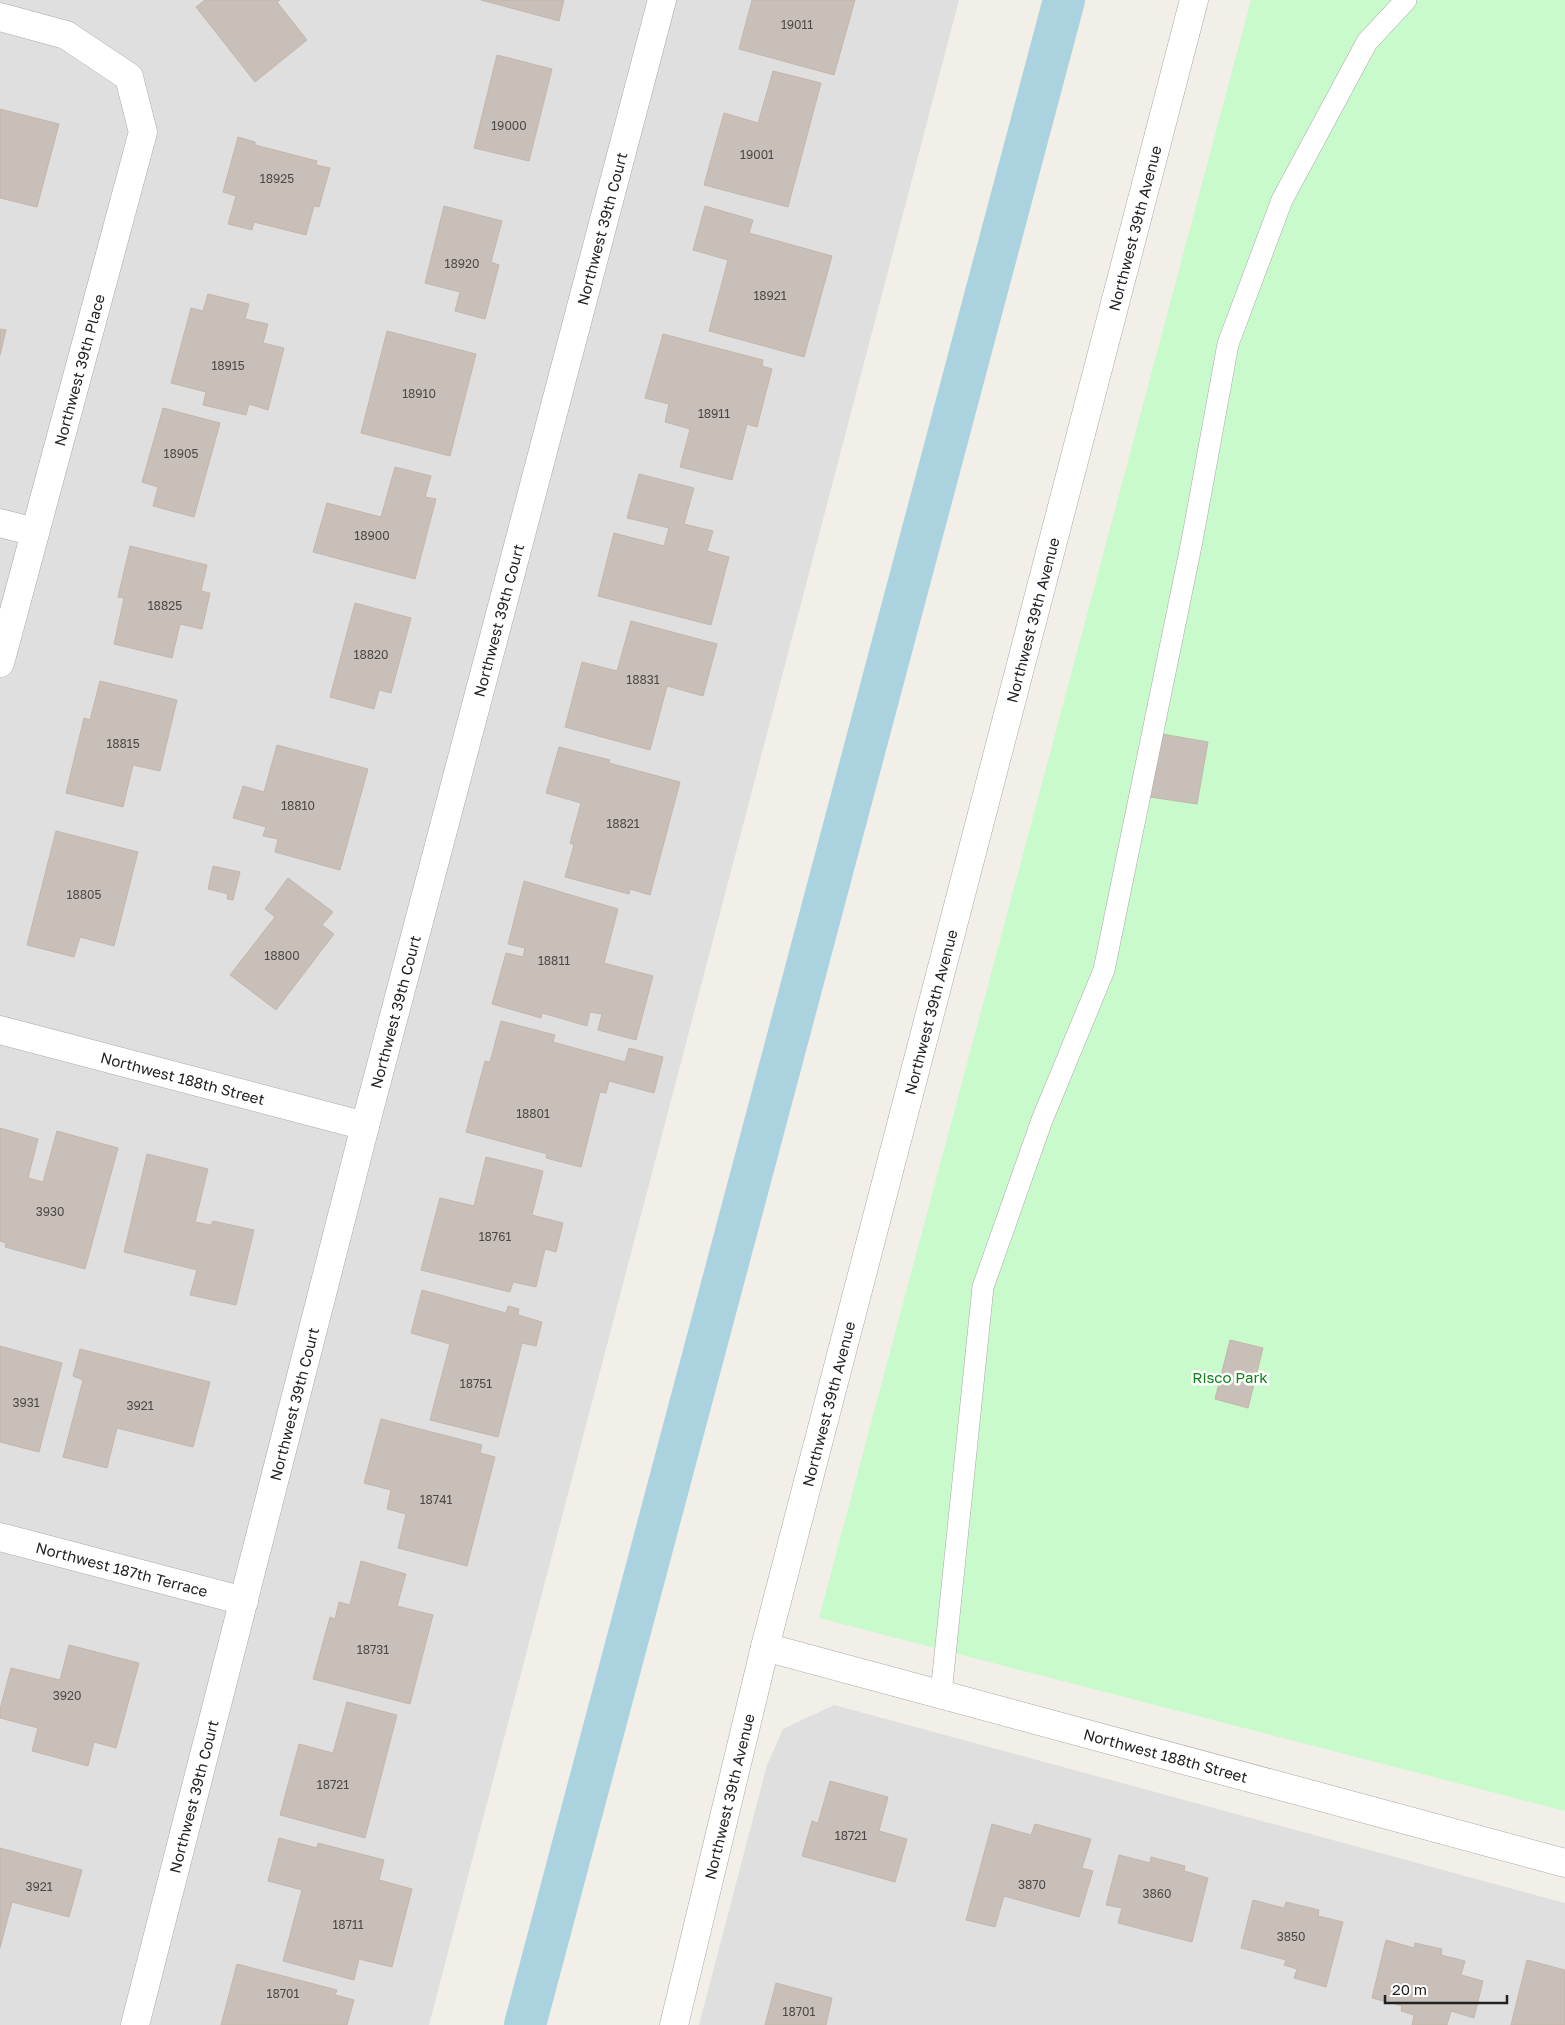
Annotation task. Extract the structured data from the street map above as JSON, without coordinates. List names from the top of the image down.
{
  "streets": {
    "street": [
      "Northwest 39th Court",
      "Northwest 39th Avenue",
      "Northwest 39th Place",
      "Northwest 188th Street",
      "Northwest 187th Terrace"
    ]
  },
  "crossings": [
    ["Northwest 39th Court", "Northwest 188th Street"],
    ["Northwest 39th Court", "Northwest 187th Terrace"],
    ["Northwest 39th Avenue", "Northwest 188th Street"]
  ],
  "parks": ["Risco Park"],
  "house_numbers": [
    "19011",
    "19000",
    "19001",
    "18925",
    "18920",
    "18921",
    "18915",
    "18910",
    "18911",
    "18905",
    "18900",
    "18825",
    "18820",
    "18831",
    "18815",
    "18810",
    "18821",
    "18805",
    "18800",
    "18811",
    "18801",
    "3930",
    "18761",
    "18751",
    "3931",
    "3921",
    "18741",
    "18731",
    "3920",
    "18721",
    "18721",
    "3870",
    "3921",
    "3860",
    "18711",
    "3850",
    "18701",
    "18701"
  ],
  "scale_bar": "20 m"
}
